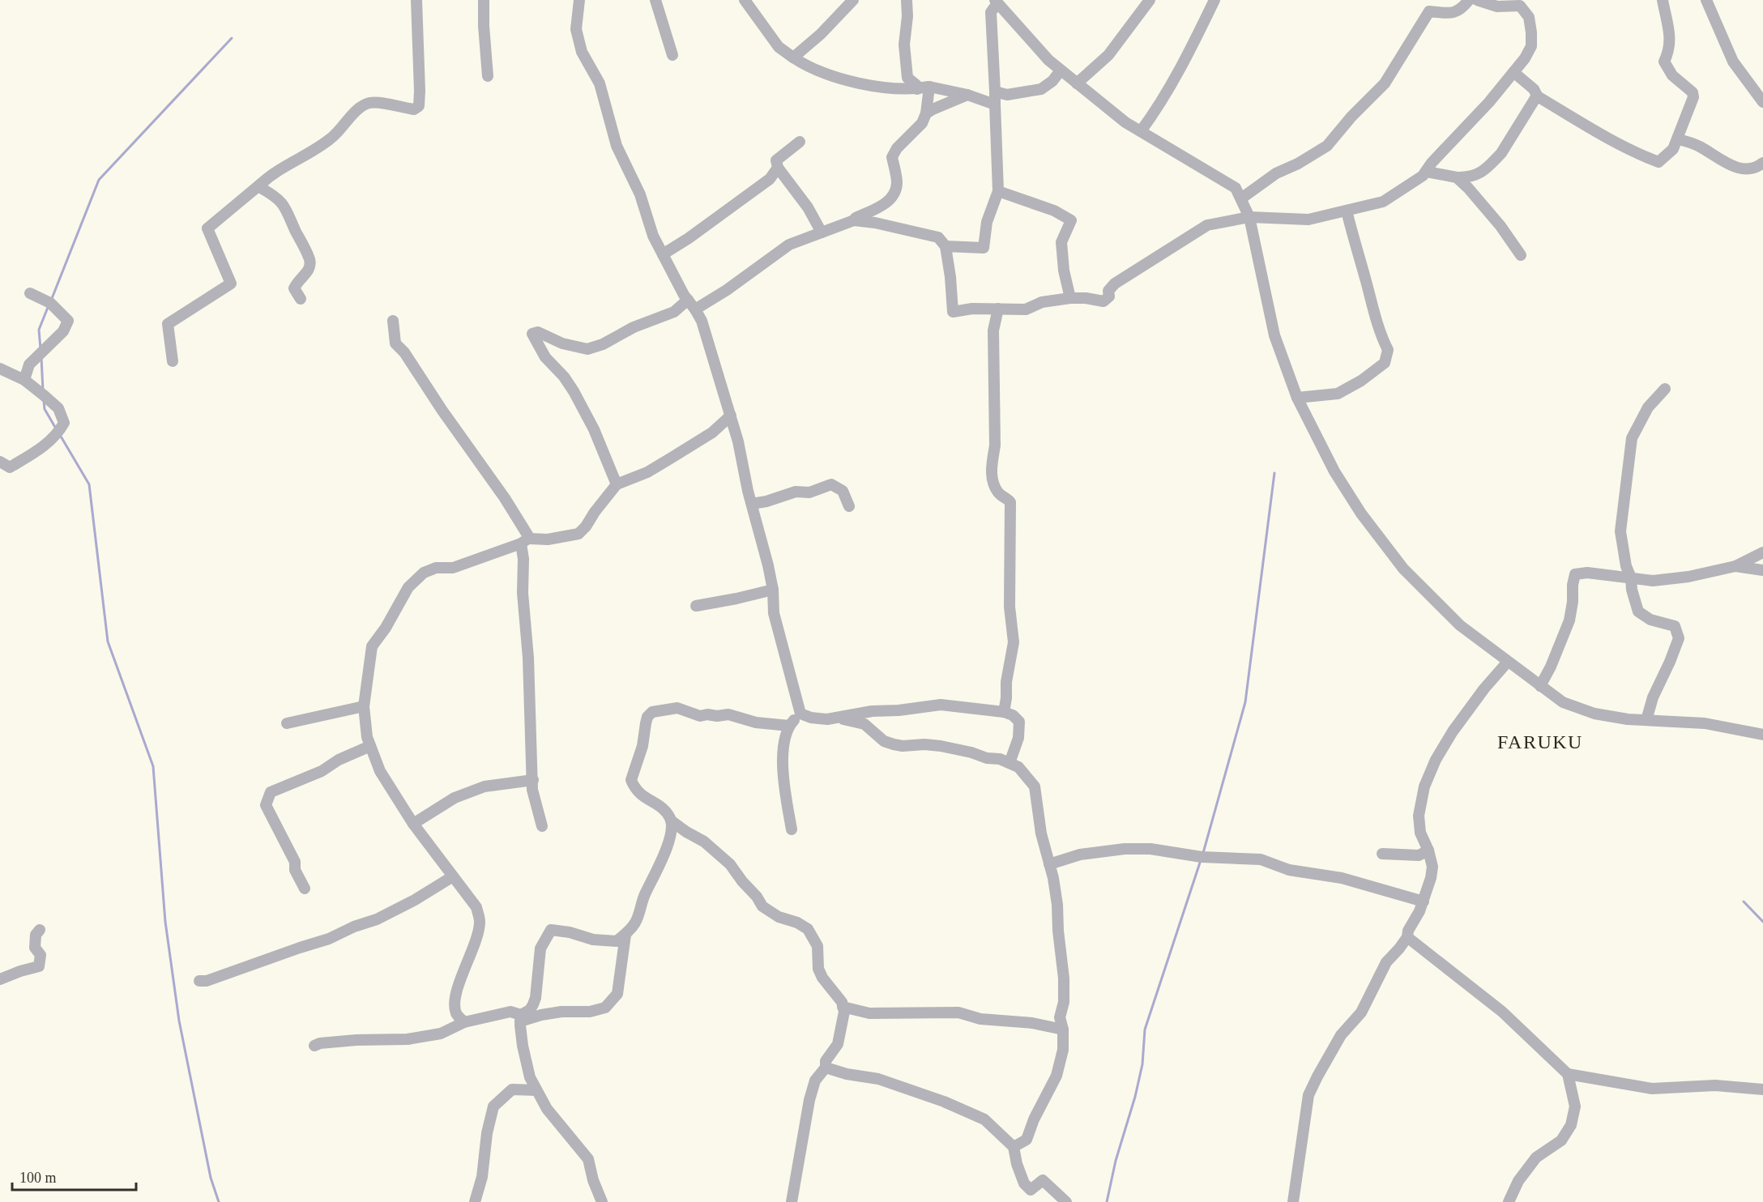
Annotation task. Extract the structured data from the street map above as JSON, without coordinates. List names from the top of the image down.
{
  "districts": ["FARUKU"],
  "scale_bar": "100 m"
}
